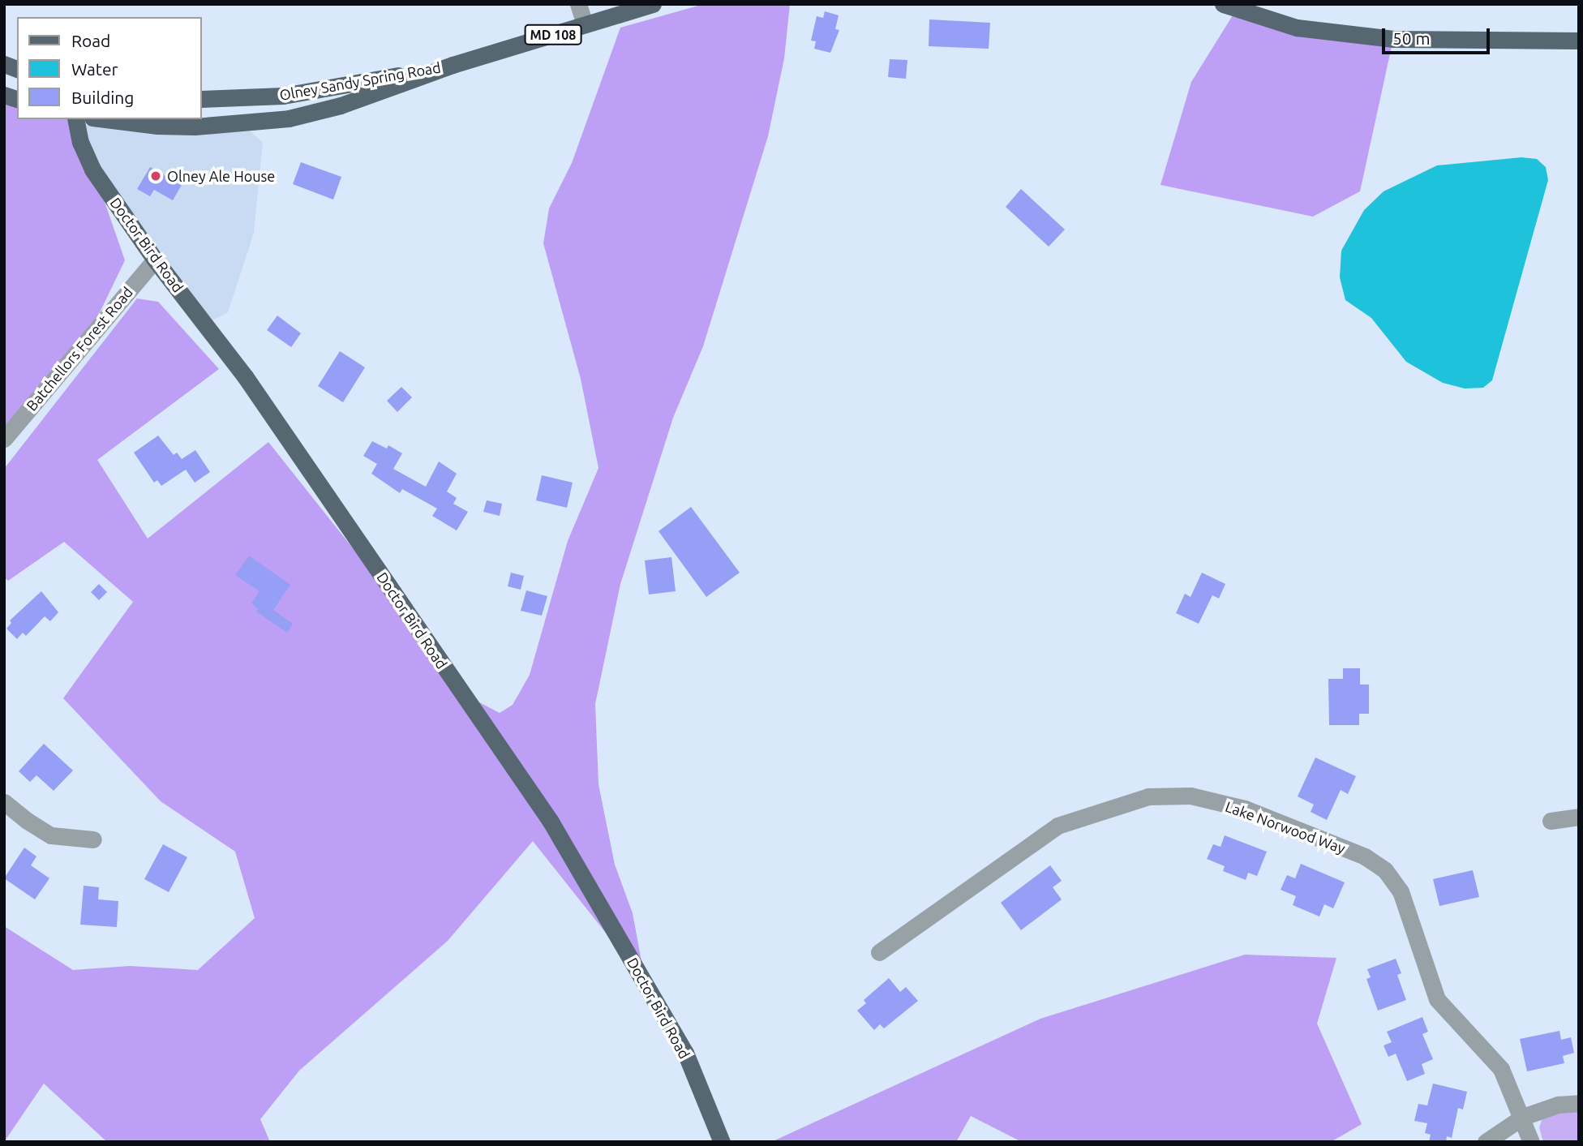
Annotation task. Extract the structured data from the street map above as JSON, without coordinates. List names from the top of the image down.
{
  "streets": {
    "main road": ["MD 108", "Olney Sandy Spring Road", "Doctor Bird Road"],
    "street": ["Batchellors Forest Road", "Lake Norwood Way"]
  },
  "crossings": [
    ["Doctor Bird Road", "Batchellors Forest Road"]
  ],
  "places": ["Olney Ale House"],
  "legend": ["Road", "Water", "Building"],
  "scale_bar": "50 m"
}
